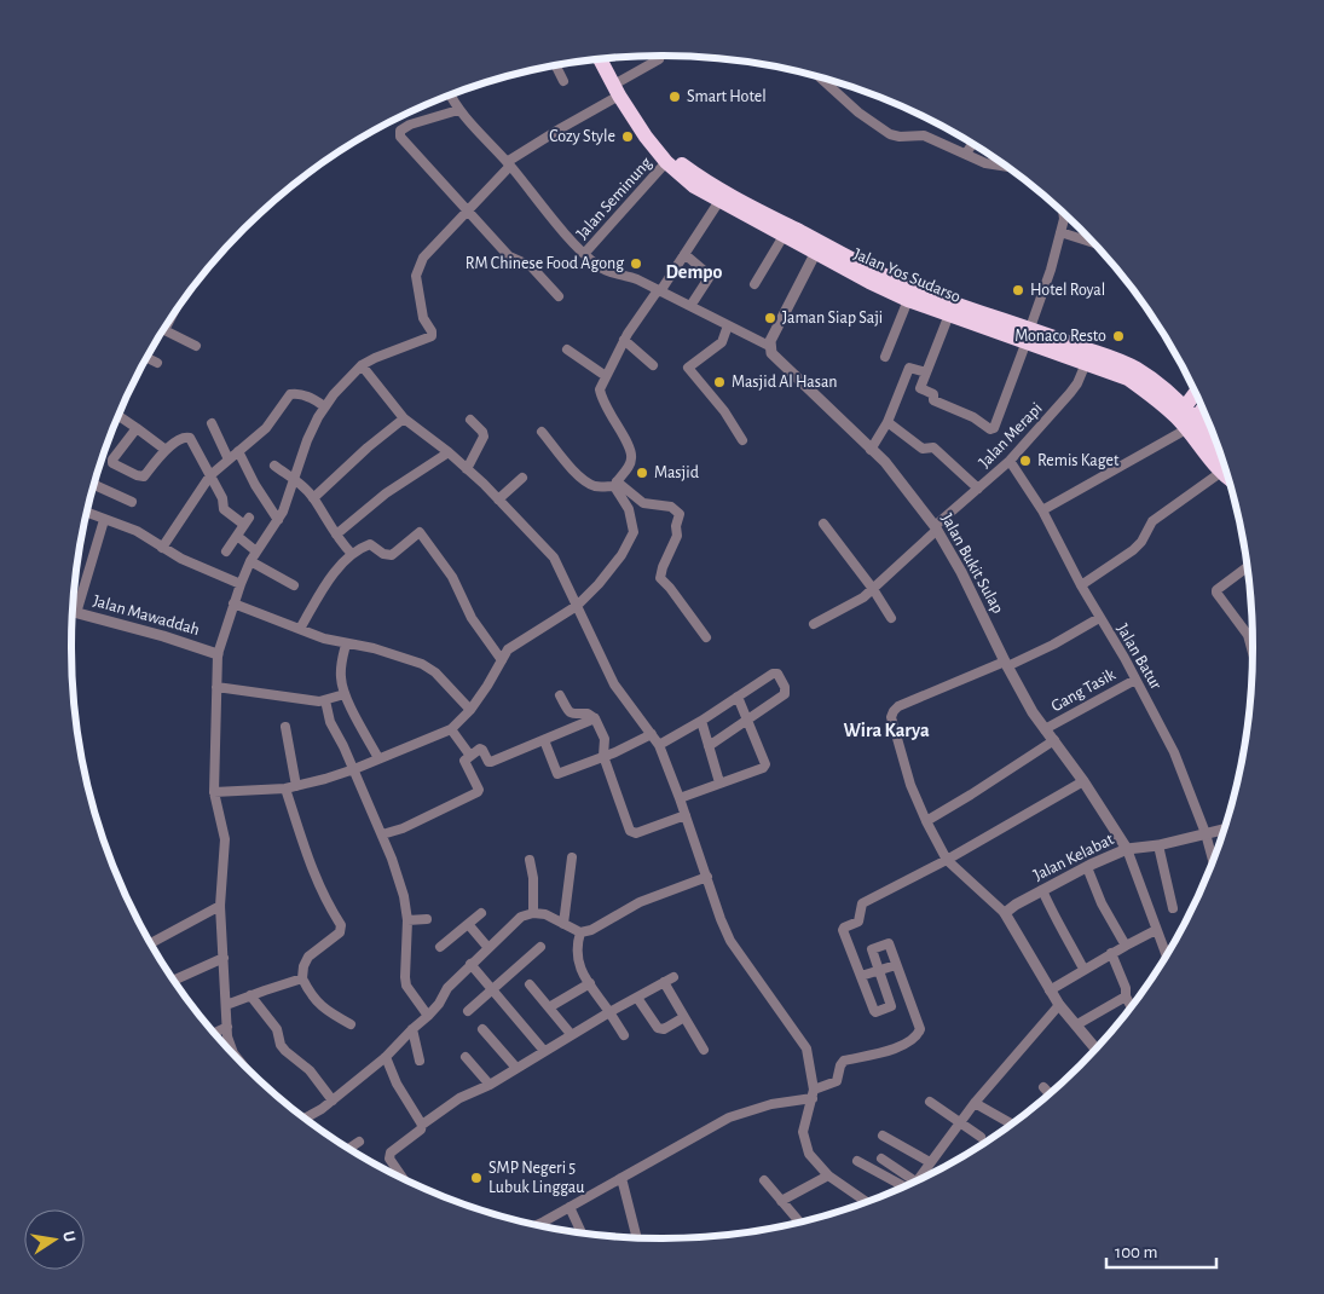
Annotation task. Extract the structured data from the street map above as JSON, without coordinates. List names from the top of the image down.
{
  "streets": {
    "highway": ["Jalan Yos Sudarso"],
    "street": [
      "Jalan Seminung",
      "Jalan Merapi",
      "Jalan Bukit Sulap",
      "Jalan Mawaddah",
      "Jalan Batur",
      "Gang Tasik",
      "Jalan Kelabat"
    ]
  },
  "crossings": [
    ["Jalan Seminung", "Jalan Yos Sudarso"],
    ["Jalan Yos Sudarso", "Jalan Merapi"],
    ["Jalan Merapi", "Jalan Bukit Sulap"],
    ["Jalan Merapi", "Jalan Batur"],
    ["Jalan Bukit Sulap", "Gang Tasik"],
    ["Jalan Bukit Sulap", "Jalan Kelabat"],
    ["Jalan Batur", "Gang Tasik"],
    ["Jalan Batur", "Jalan Kelabat"]
  ],
  "districts": ["Dempo", "Wira Karya"],
  "places": [
    "Smart Hotel",
    "Cozy Style",
    "RM Chinese Food Agong",
    "Hotel Royal",
    "Jaman Siap Saji",
    "Monaco Resto",
    "Masjid Al Hasan",
    "Remis Kaget",
    "Masjid",
    "SMP Negeri 5 Lubuk Linggau"
  ],
  "scale_bar": "100 m",
  "north": "right"
}
